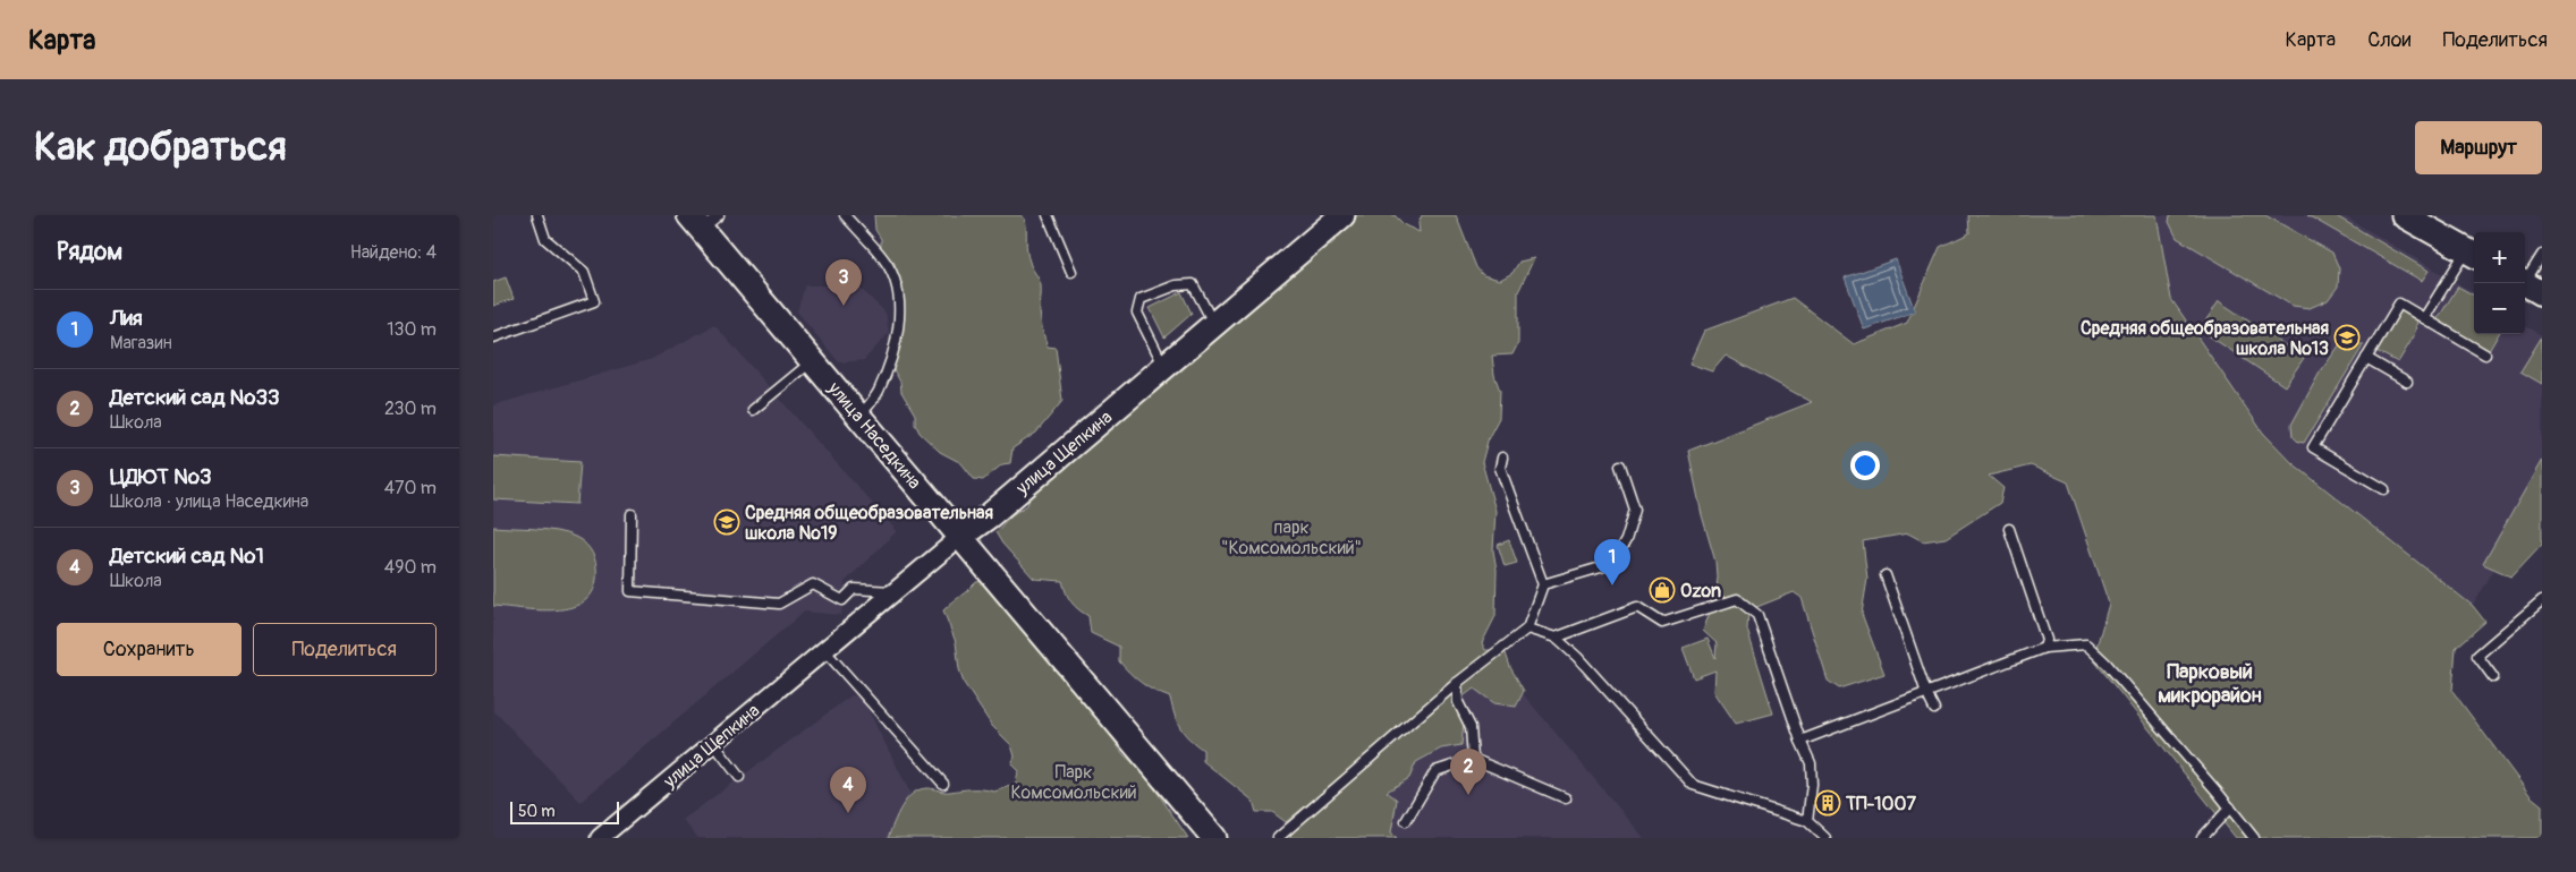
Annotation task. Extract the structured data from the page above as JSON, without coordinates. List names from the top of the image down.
{
  "streets": {
    "main road": ["улица Наседкина", "улица Щепкина"]
  },
  "crossings": [
    ["улица Наседкина", "улица Щепкина"]
  ],
  "districts": ["Парковый микрорайон"],
  "parks": ["парк \"Комсомольский\"", "Парк Комсомольский"],
  "places": {
    "school or university": ["Средняя общеобразовательная школа №13", "Средняя общеобразовательная школа №19"],
    "shop": ["Ozon"],
    "building": ["ТП-1007"]
  },
  "scale_bar": "50 m",
  "page": {
    "header": "Карта",
    "nav": ["Карта", "Слои", "Поделиться"],
    "buttons": [
      "Маршрут",
      ["Сохранить", "Поделиться"]
    ],
    "title": "Как добраться",
    "heading": ["Рядом", "Найдено: 4"],
    "map_buttons": ["+", "−"],
    "pins": [
      "3",
      "1",
      "2",
      "4"
    ],
    "list": [
      {
        "mark": "1",
        "name": "Лия",
        "note": "Магазин",
        "value": "130 m"
      },
      {
        "mark": "2",
        "name": "Детский сад №33",
        "note": "Школа",
        "value": "230 m"
      },
      {
        "mark": "3",
        "name": "ЦДЮТ №3",
        "note": "Школа · улица Наседкина",
        "value": "470 m"
      },
      {
        "mark": "4",
        "name": "Детский сад №1",
        "note": "Школа",
        "value": "490 m"
      }
    ],
    "scale": "50 m"
  }
}
